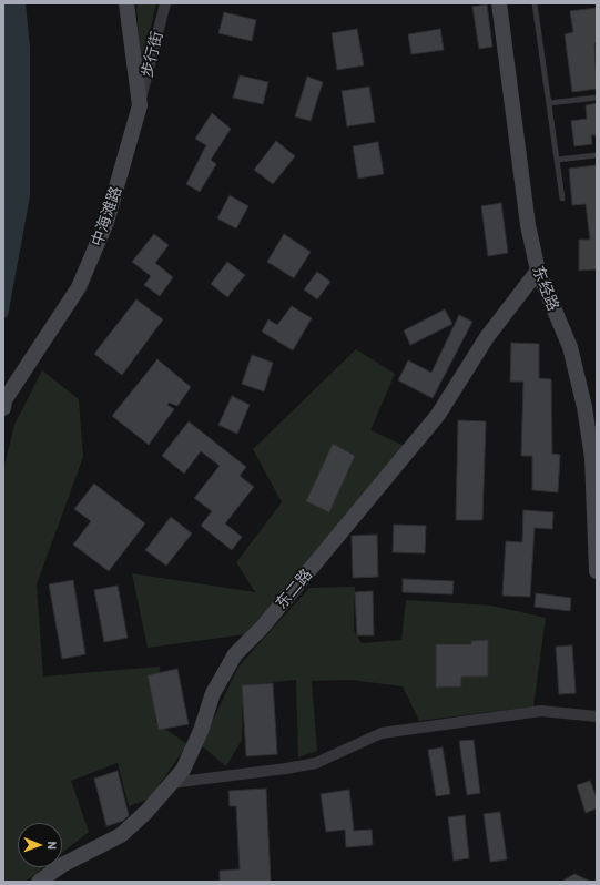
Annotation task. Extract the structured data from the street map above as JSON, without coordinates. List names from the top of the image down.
{
  "streets": {
    "main road": ["中海滩路", "东经路", "东二路"],
    "street": ["步行街"]
  },
  "crossings": [
    ["步行街", "中海滩路"],
    ["东经路", "东二路"]
  ],
  "north": "right"
}
